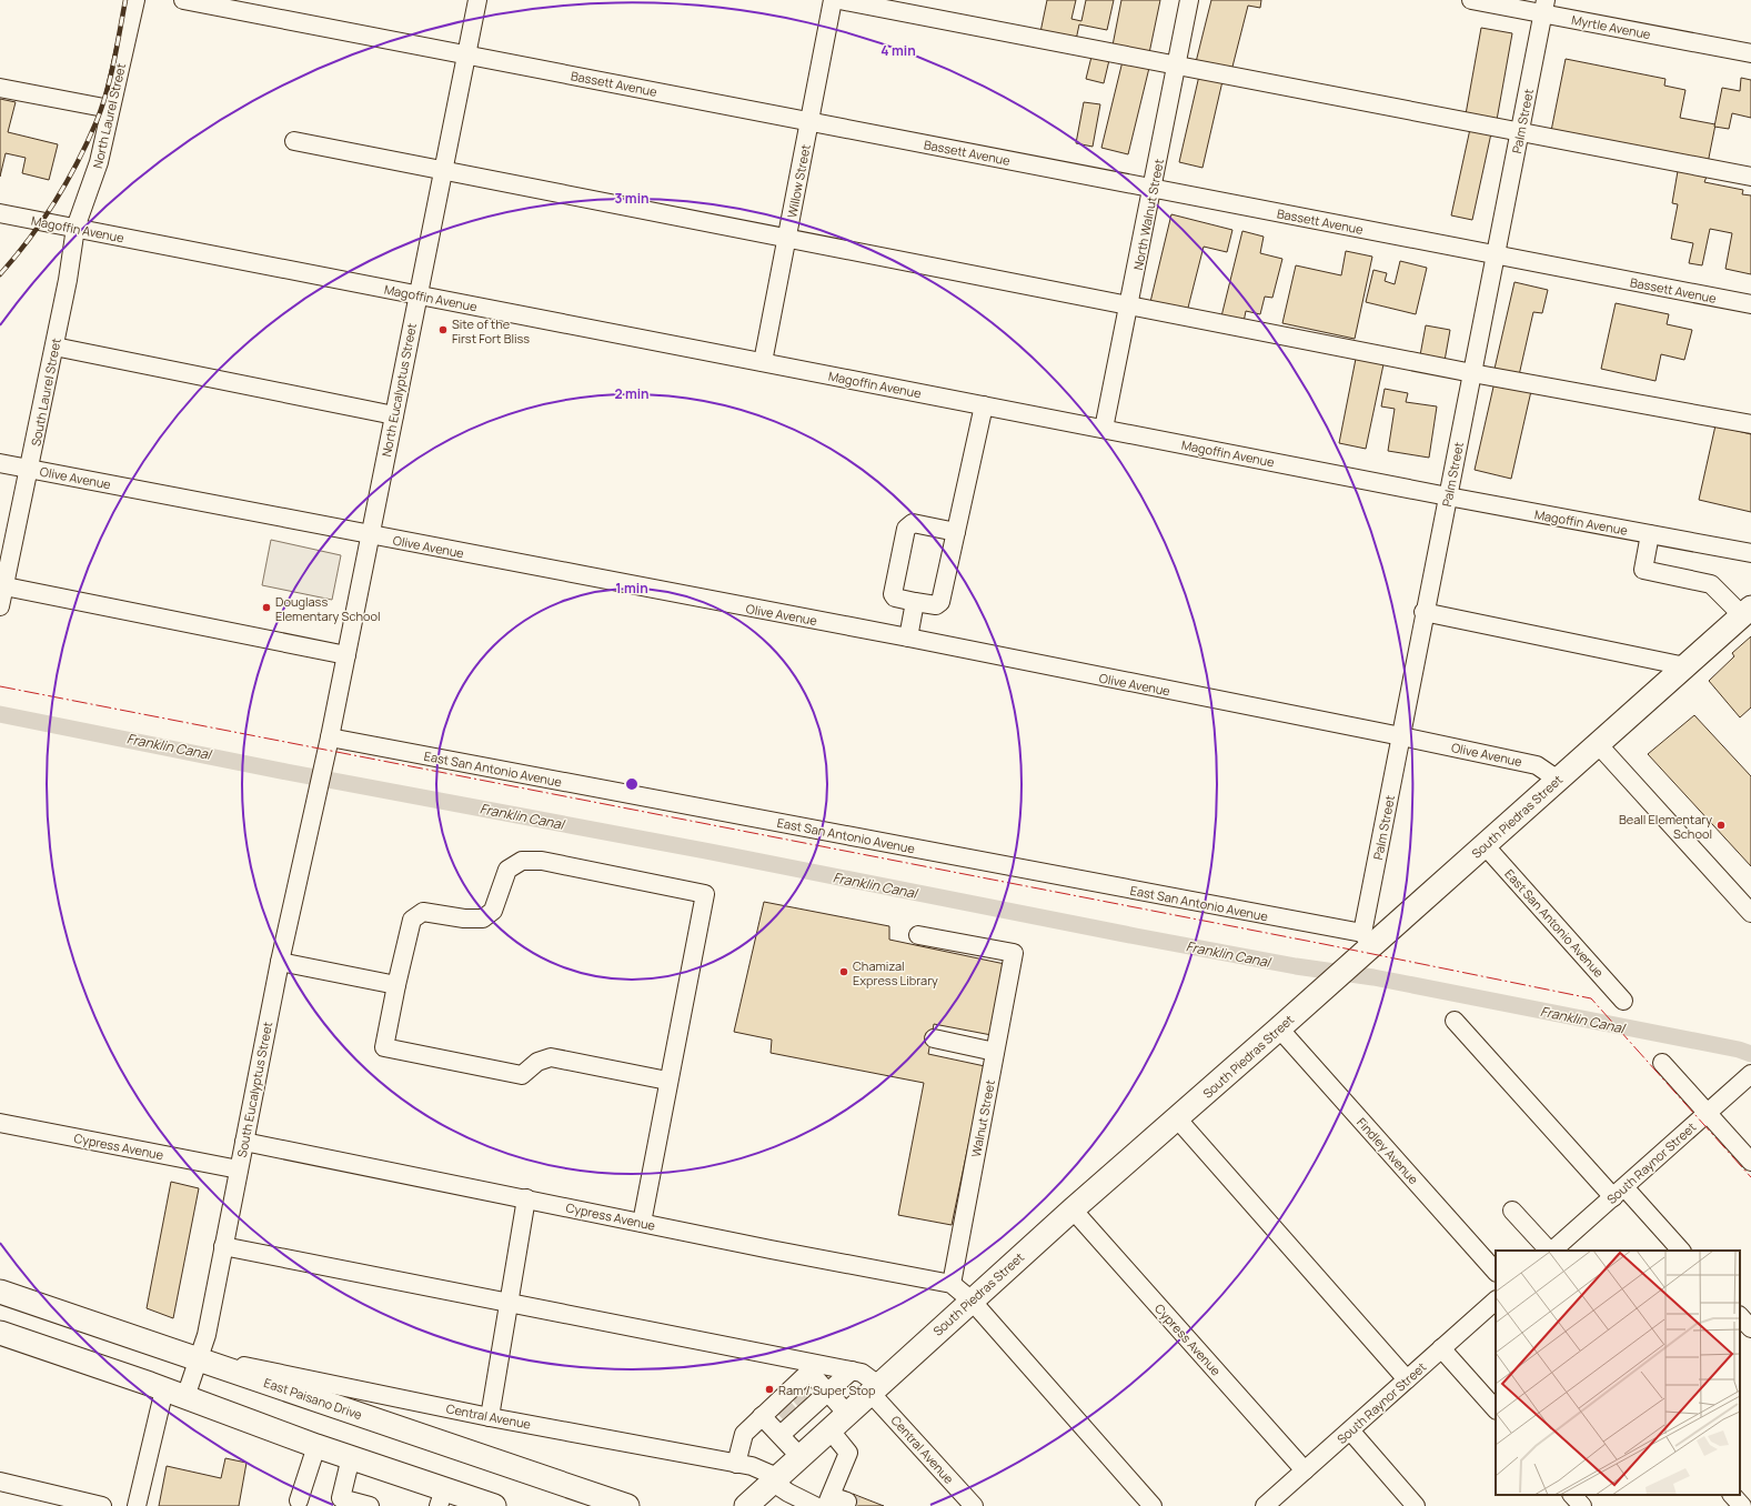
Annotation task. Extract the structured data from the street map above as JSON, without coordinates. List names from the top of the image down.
{
  "streets": {
    "main road": ["South Piedras Street", "East Paisano Drive"],
    "street": [
      "Myrtle Avenue",
      "Bassett Avenue",
      "North Laurel Street",
      "Palm Street",
      "Willow Street",
      "North Walnut Street",
      "Magoffin Avenue",
      "North Eucalyptus Street",
      "South Laurel Street",
      "Olive Avenue",
      "East San Antonio Avenue",
      "South Eucalyptus Street",
      "Walnut Street",
      "Cypress Avenue",
      "Findley Avenue",
      "South Raynor Street",
      "Central Avenue"
    ]
  },
  "crossings": [
    ["Myrtle Avenue", "Palm Street"],
    ["Bassett Avenue", "Palm Street"],
    ["Bassett Avenue", "Willow Street"],
    ["Bassett Avenue", "North Walnut Street"],
    ["Bassett Avenue", "North Eucalyptus Street"],
    ["North Laurel Street", "Magoffin Avenue"],
    ["North Laurel Street", "South Laurel Street"],
    ["Palm Street", "Magoffin Avenue"],
    ["Palm Street", "Olive Avenue"],
    ["Palm Street", "East San Antonio Avenue"],
    ["Palm Street", "South Piedras Street"],
    ["Willow Street", "Magoffin Avenue"],
    ["North Walnut Street", "Magoffin Avenue"],
    ["Magoffin Avenue", "North Eucalyptus Street"],
    ["Magoffin Avenue", "South Laurel Street"],
    ["North Eucalyptus Street", "Olive Avenue"],
    ["North Eucalyptus Street", "East San Antonio Avenue"],
    ["North Eucalyptus Street", "South Eucalyptus Street"],
    ["South Laurel Street", "Olive Avenue"],
    ["Olive Avenue", "South Piedras Street"],
    ["East San Antonio Avenue", "South Piedras Street"],
    ["South Piedras Street", "Cypress Avenue"],
    ["South Piedras Street", "Findley Avenue"],
    ["South Piedras Street", "Central Avenue"],
    ["South Eucalyptus Street", "Cypress Avenue"],
    ["South Eucalyptus Street", "East Paisano Drive"],
    ["South Eucalyptus Street", "Central Avenue"],
    ["Walnut Street", "Cypress Avenue"],
    ["Cypress Avenue", "South Raynor Street"],
    ["East Paisano Drive", "Central Avenue"]
  ],
  "water": ["Franklin Canal"],
  "places": [
    "Site of the First Fort Bliss",
    "Douglass Elementary School",
    "Beall Elementary School",
    "Chamizal Express Library",
    "Ram / Super Stop"
  ],
  "rings": [
    "4 min",
    "3 min",
    "2 min",
    "1 min"
  ]
}
